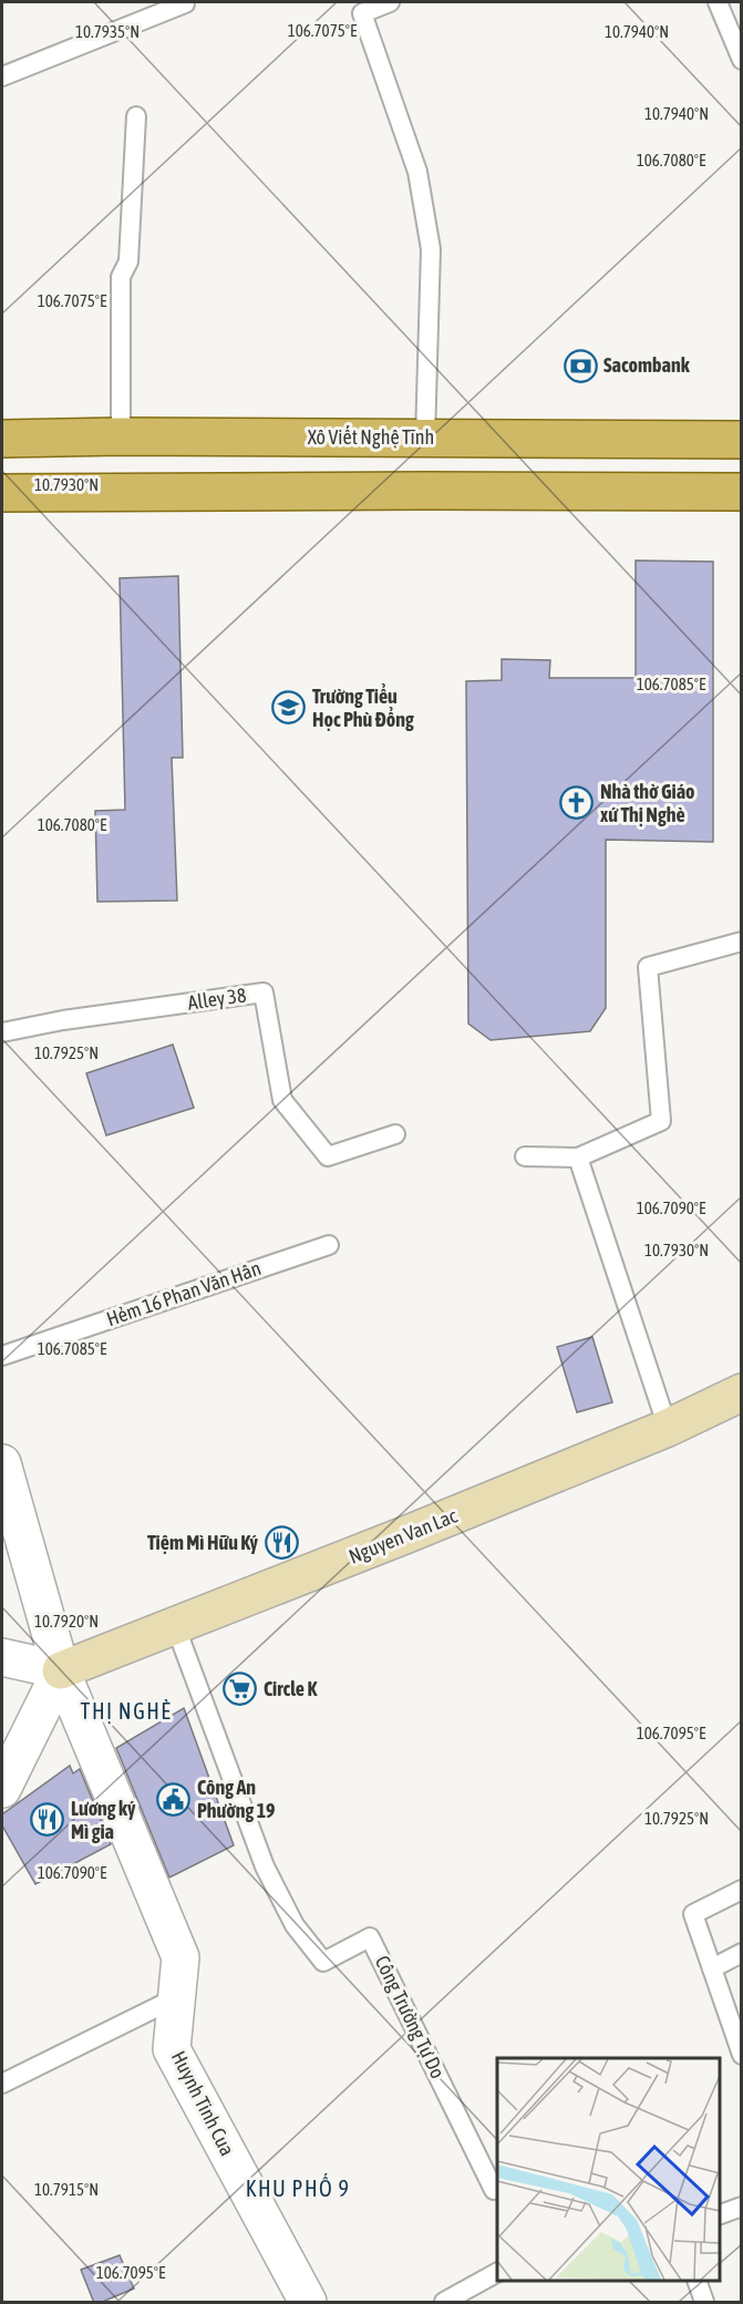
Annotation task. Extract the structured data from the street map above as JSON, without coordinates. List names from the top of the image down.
{
  "streets": {
    "main road": ["Xô Viết Nghệ Tĩnh"],
    "street": ["Nguyen Van Lac", "Huynh Tinh Cua"],
    "lane": ["Alley 38", "Hẻm 16 Phan Văn Hân", "Công Trường Tự Do"]
  },
  "crossings": [
    ["Nguyen Van Lac", "Công Trường Tự Do"],
    ["Nguyen Van Lac", "Huynh Tinh Cua"]
  ],
  "districts": ["THỊ NGHÈ", "KHU PHỐ 9"],
  "places": {
    "bank": ["Sacombank"],
    "school or university": ["Trường Tiểu Học Phù Đổng"],
    "church": ["Nhà thờ Giáo xứ Thị Nghè"],
    "restaurant": ["Tiệm Mì Hữu Ký", "Lương ký Mì gia"],
    "supermarket": ["Circle K"],
    "public building": ["Công An Phường 19"]
  },
  "coordinates": [
    "106.7075°E",
    "10.7940°N",
    "10.7935°N",
    "106.7080°E",
    "10.7930°N",
    "106.7085°E",
    "10.7925°N",
    "106.7090°E",
    "10.7920°N",
    "106.7095°E",
    "10.7915°N"
  ]
}
